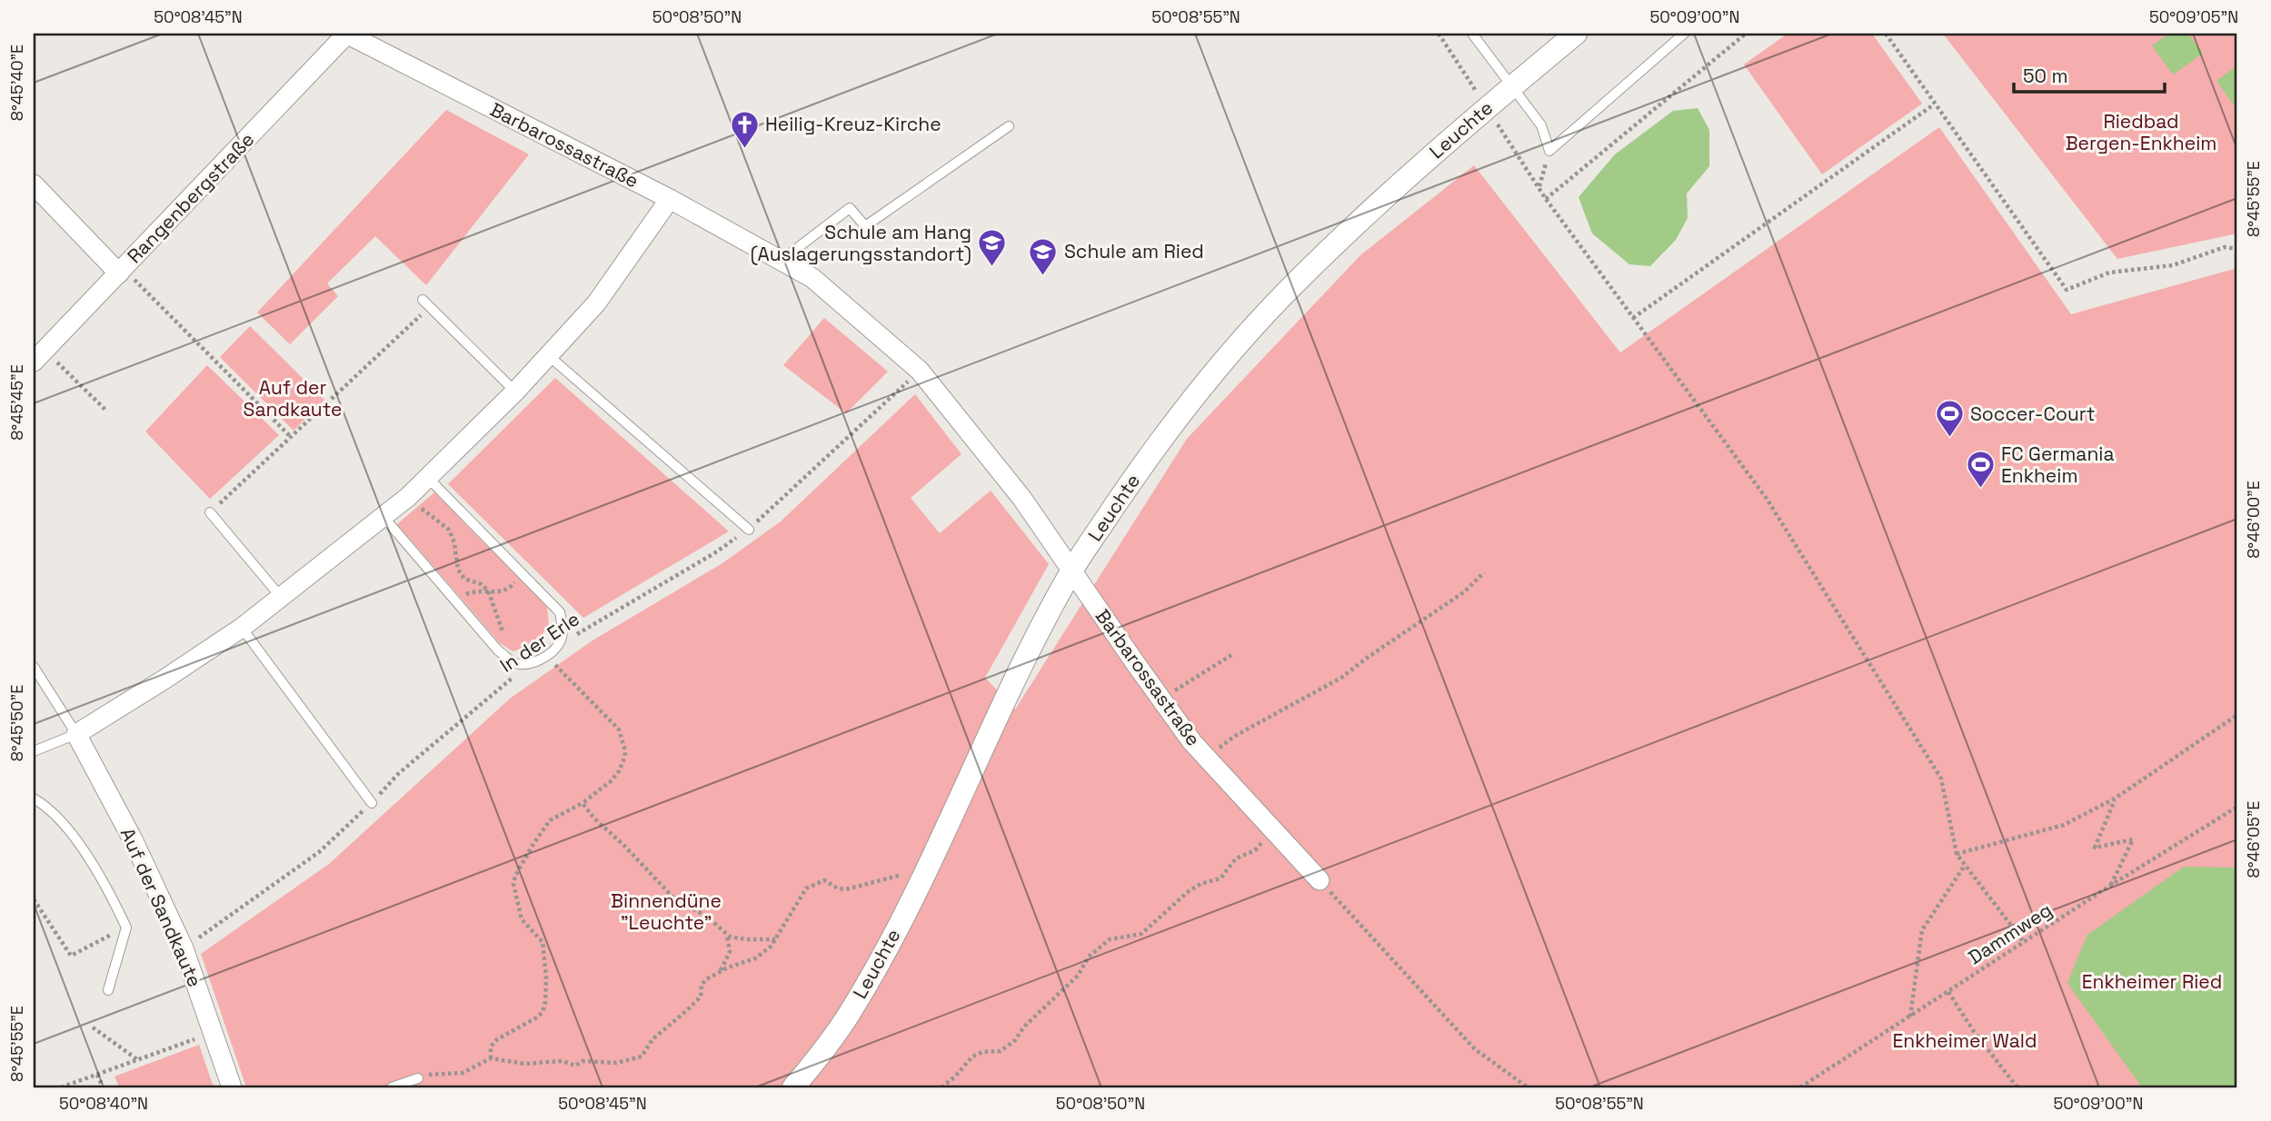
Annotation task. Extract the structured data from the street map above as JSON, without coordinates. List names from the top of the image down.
{
  "streets": {
    "street": [
      "Leuchte",
      "Barbarossastraße",
      "Rangenbergstraße",
      "Auf der Sandkaute"
    ],
    "path": ["In der Erle", "Dammweg"]
  },
  "crossings": [
    ["Leuchte", "Barbarossastraße"],
    ["Barbarossastraße", "Rangenbergstraße"],
    ["Barbarossastraße", "In der Erle"],
    ["In der Erle", "Auf der Sandkaute"]
  ],
  "parks": [
    "Riedbad Bergen-Enkheim",
    "Auf der Sandkaute",
    "Binnendüne \"Leuchte\"",
    "Enkheimer Ried",
    "Enkheimer Wald"
  ],
  "places": {
    "church": ["Heilig-Kreuz-Kirche"],
    "school or university": ["Schule am Hang (Auslagerungsstandort)", "Schule am Ried"],
    "sports": ["Soccer-Court", "FC Germania Enkheim"]
  },
  "scale_bar": "50 m",
  "coordinates": [
    "50°08'45\"N",
    "50°08'50\"N",
    "50°08'55\"N",
    "50°09'00\"N",
    "50°09'05\"N",
    "8°45'40\"E",
    "8°45'55\"E",
    "8°45'45\"E",
    "8°46'00\"E",
    "8°45'50\"E",
    "8°46'05\"E",
    "50°08'40\"N"
  ]
}
